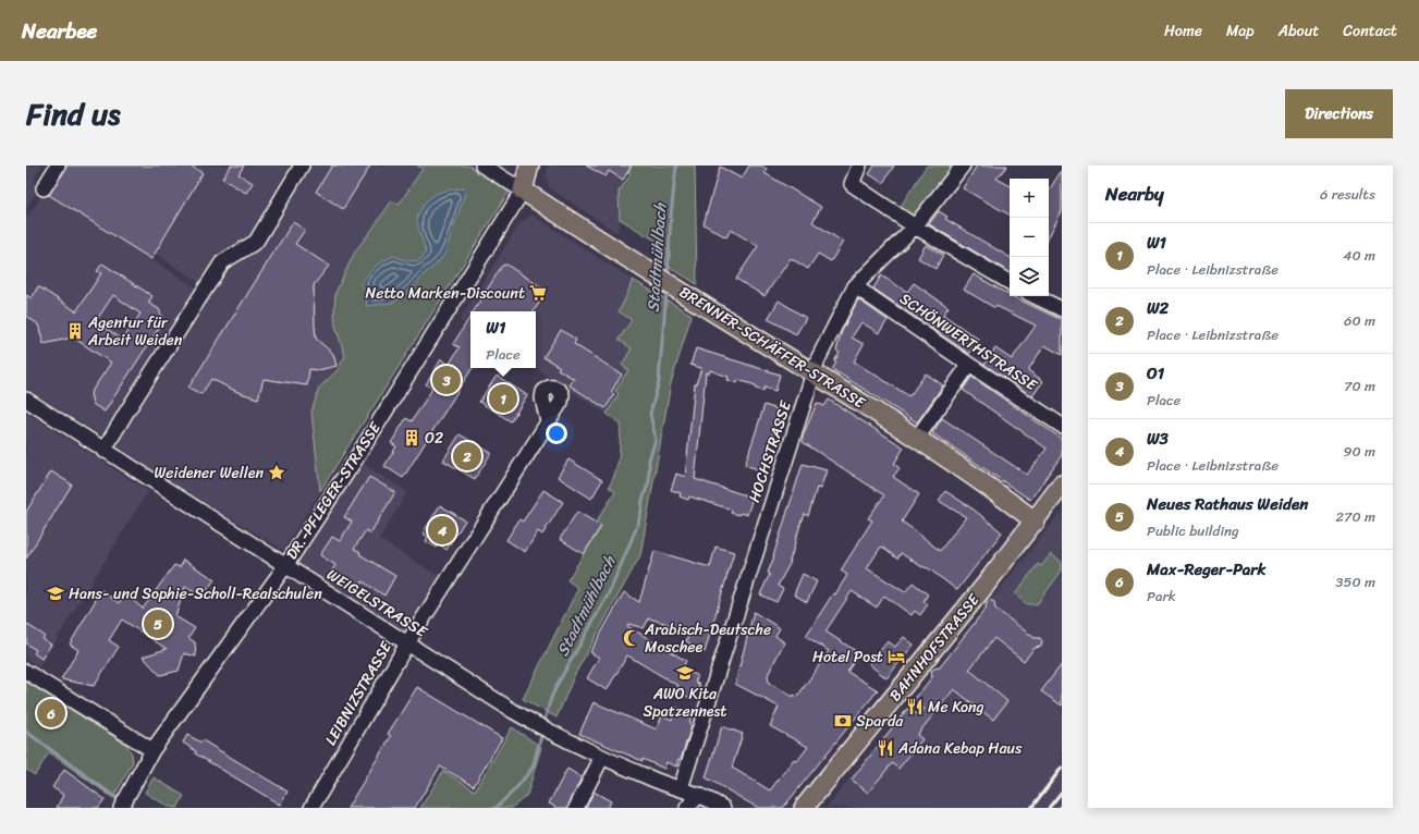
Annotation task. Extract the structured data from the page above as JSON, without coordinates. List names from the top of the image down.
{
  "streets": {
    "main road": ["BRENNER-SCHÄFFER-STRASSE", "DR.-PFLEGER-STRASSE", "BAHNHOFSTRASSE"],
    "street": [
      "SCHÖNWERTHSTRASSE",
      "HOCHSTRASSE",
      "WEIGELSTRASSE",
      "LEIBNIZSTRASSE"
    ]
  },
  "crossings": [
    ["SCHÖNWERTHSTRASSE", "HOCHSTRASSE"],
    ["BRENNER-SCHÄFFER-STRASSE", "HOCHSTRASSE"],
    ["BRENNER-SCHÄFFER-STRASSE", "DR.-PFLEGER-STRASSE"],
    ["BRENNER-SCHÄFFER-STRASSE", "BAHNHOFSTRASSE"],
    ["HOCHSTRASSE", "WEIGELSTRASSE"],
    ["DR.-PFLEGER-STRASSE", "WEIGELSTRASSE"],
    ["WEIGELSTRASSE", "LEIBNIZSTRASSE"]
  ],
  "water": ["Stadtmühlbach"],
  "places": {
    "supermarket": ["Netto Marken-Discount"],
    "building": ["Agentur für Arbeit Weiden", "O2"],
    "place": ["Weidener Wellen"],
    "school or university": ["Hans- und Sophie-Scholl-Realschulen", "AWO Kita Spatzennest"],
    "mosque": ["Arabisch-Deutsche Moschee"],
    "hotel": ["Hotel Post"],
    "restaurant": ["Me Kong", "Adana Kebap Haus"],
    "bank": ["Sparda"]
  },
  "page": {
    "header": "Nearbee",
    "nav": [
      "Home",
      "Map",
      "About",
      "Contact"
    ],
    "title": "Find us",
    "buttons": "Directions",
    "heading": ["Nearby", "6 results"],
    "map_buttons": ["+", "−"],
    "list": [
      {
        "mark": "1",
        "name": "W1",
        "note": "Place · Leibnizstraße",
        "value": "40 m"
      },
      {
        "mark": "2",
        "name": "W2",
        "note": "Place · Leibnizstraße",
        "value": "60 m"
      },
      {
        "mark": "3",
        "name": "O1",
        "note": "Place",
        "value": "70 m"
      },
      {
        "mark": "4",
        "name": "W3",
        "note": "Place · Leibnizstraße",
        "value": "90 m"
      },
      {
        "mark": "5",
        "name": "Neues Rathaus Weiden",
        "note": "Public building",
        "value": "270 m"
      },
      {
        "mark": "6",
        "name": "Max-Reger-Park",
        "note": "Park",
        "value": "350 m"
      }
    ],
    "popup": ["W1", "Place"],
    "pins": [
      "3",
      "1",
      "2",
      "4",
      "5",
      "6"
    ]
  }
}
